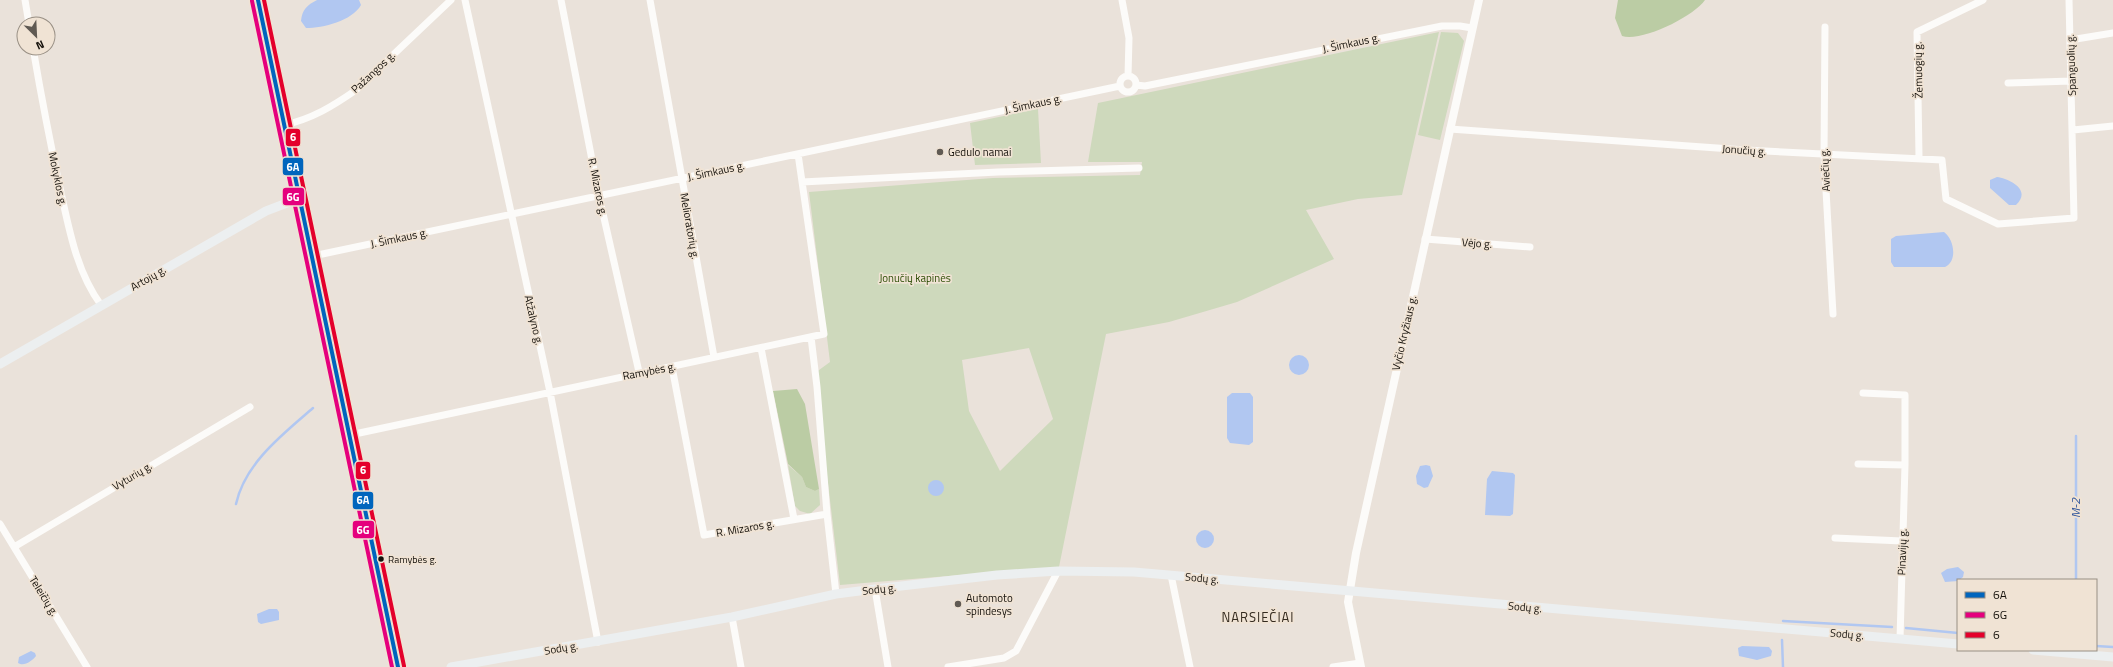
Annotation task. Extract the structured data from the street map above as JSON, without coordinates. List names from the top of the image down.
{
  "streets": {
    "main road": ["Artojų g.", "Sodų g."],
    "street": [
      "J. Šimkaus g.",
      "Spanguolių g.",
      "Žemuogių g.",
      "Pažangos g.",
      "Jonučių g.",
      "Aviečių g.",
      "Mokyklos g.",
      "R. Mizaros g.",
      "Melioratorių g.",
      "Vėjo g.",
      "Atžalyno g.",
      "Vyčio Kryžiaus g.",
      "Ramybės g.",
      "Vyturių g.",
      "Pinavijų g.",
      "Teleičių g."
    ]
  },
  "crossings": [
    ["J. Šimkaus g.", "R. Mizaros g."],
    ["J. Šimkaus g.", "Melioratorių g."],
    ["J. Šimkaus g.", "Atžalyno g."],
    ["J. Šimkaus g.", "Vyčio Kryžiaus g."],
    ["Spanguolių g.", "Jonučių g."],
    ["Žemuogių g.", "Jonučių g."],
    ["Jonučių g.", "Aviečių g."],
    ["Jonučių g.", "Vyčio Kryžiaus g."],
    ["Mokyklos g.", "Artojų g."],
    ["R. Mizaros g.", "Ramybės g."],
    ["Melioratorių g.", "Ramybės g."],
    ["Vėjo g.", "Vyčio Kryžiaus g."],
    ["Atžalyno g.", "Ramybės g."],
    ["Atžalyno g.", "Sodų g."],
    ["Vyčio Kryžiaus g.", "Sodų g."],
    ["Vyturių g.", "Teleičių g."],
    ["Pinavijų g.", "Sodų g."]
  ],
  "districts": ["NARSIEČIAI"],
  "water": ["M-2"],
  "parks": ["Jonučių kapinės"],
  "places": ["Gedulo namai", "Ramybės g.", "Automoto spindesys"],
  "lines": ["transit line 6A", "transit line 6", "transit line 6G"],
  "legend": ["6A", "6G", "6"],
  "north": "bottom right"
}
